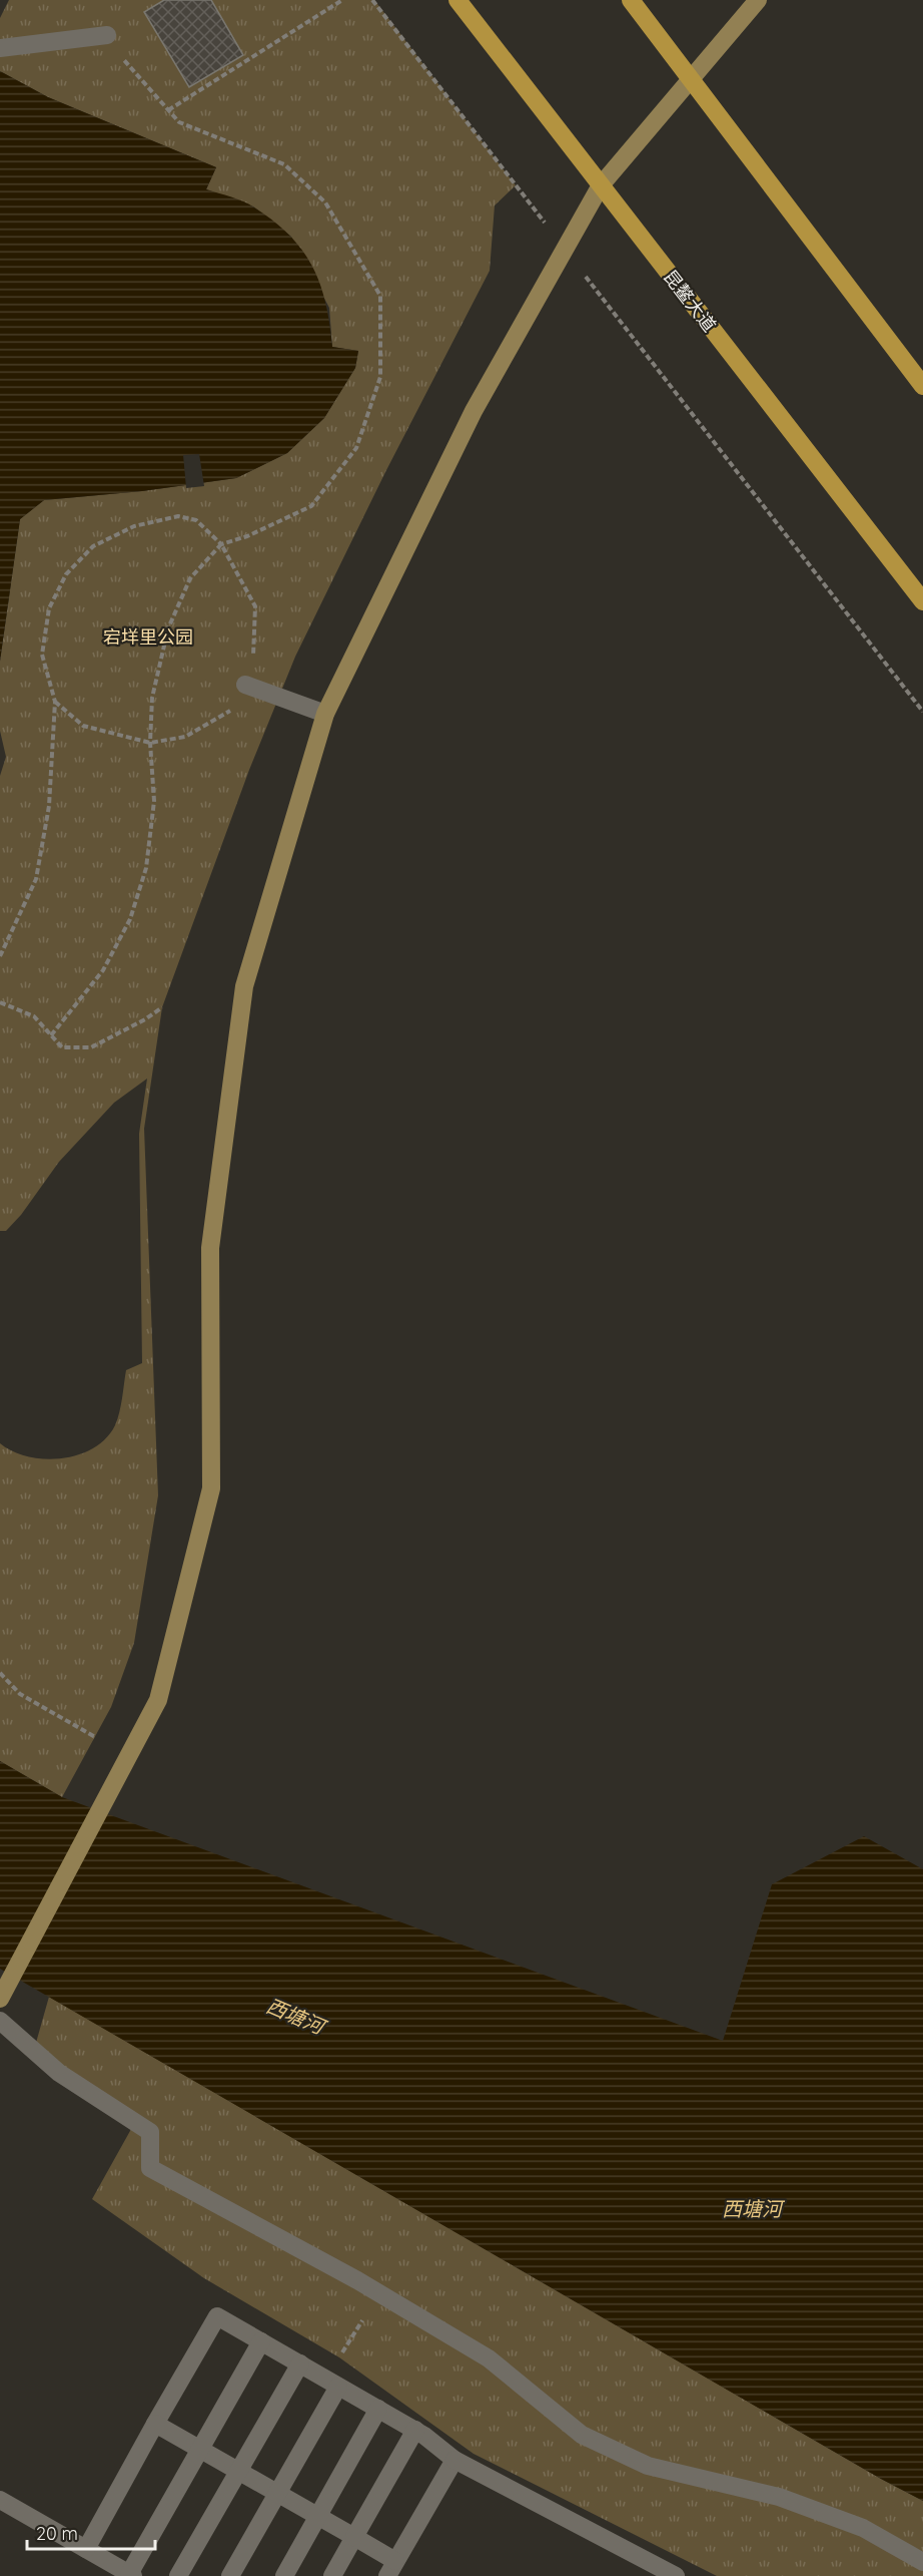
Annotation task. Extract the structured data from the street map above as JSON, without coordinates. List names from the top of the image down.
{
  "streets": {
    "main road": ["昆鳌大道"]
  },
  "water": ["西塘河"],
  "parks": ["宕垟里公园"],
  "scale_bar": "20 m"
}
